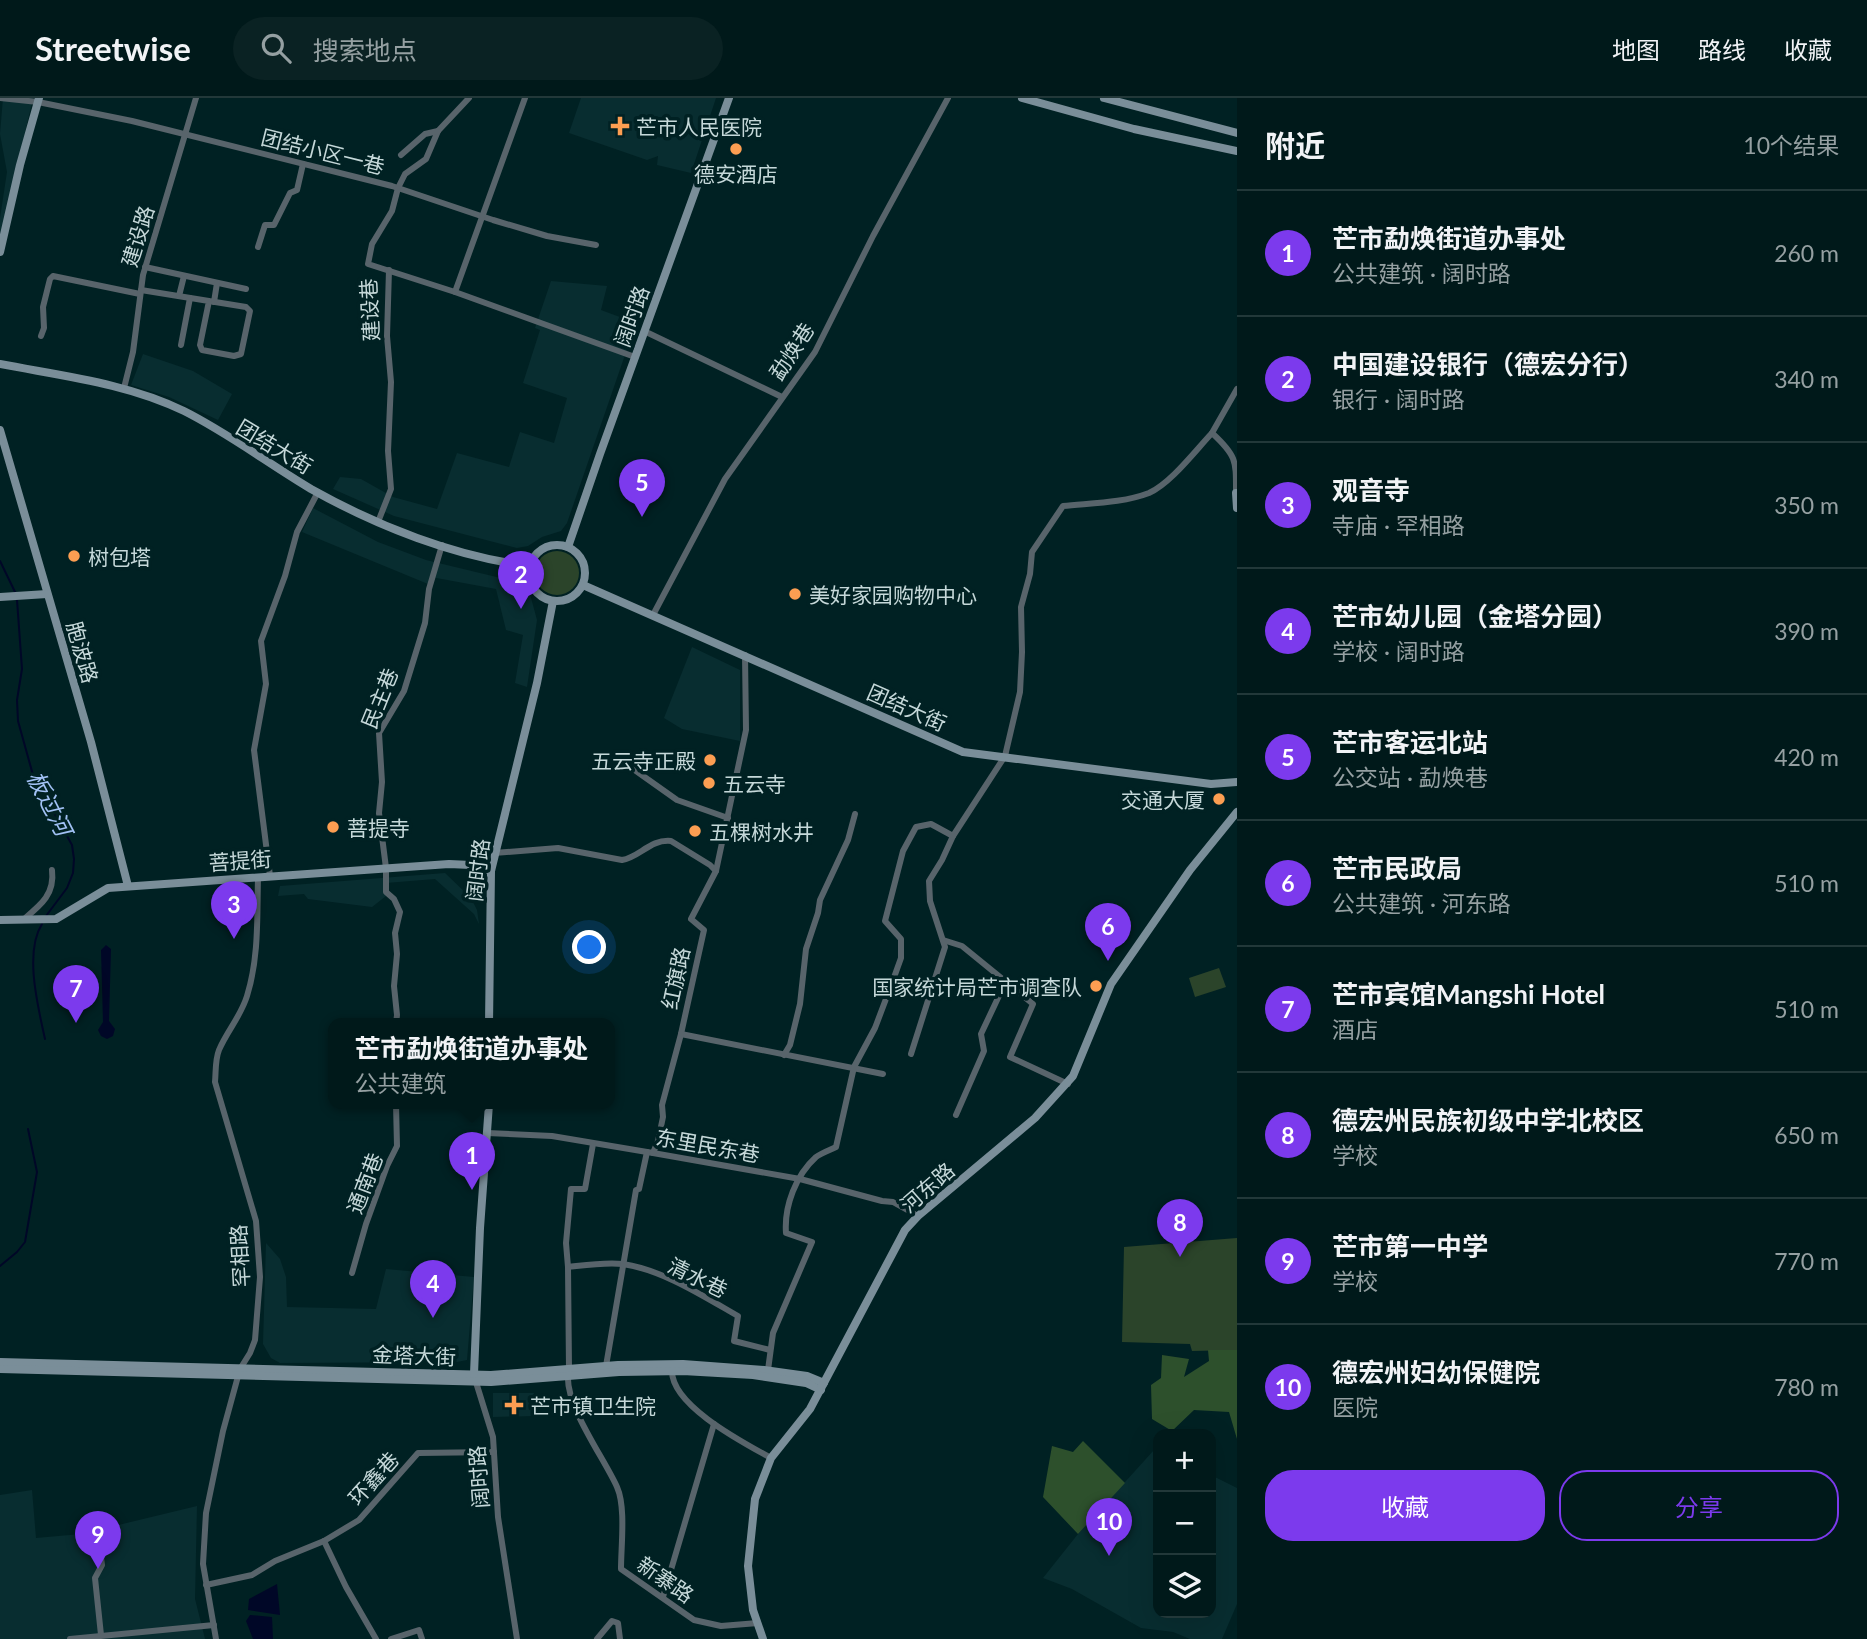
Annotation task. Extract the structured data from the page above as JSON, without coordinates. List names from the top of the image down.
{
  "streets": {
    "main road": [
      "阔时路",
      "团结大街",
      "胞波路",
      "菩提街",
      "河东路",
      "金塔大街"
    ],
    "street": [
      "团结小区一巷",
      "建设路",
      "建设巷",
      "勐焕巷",
      "民主巷",
      "红旗路",
      "东里民东巷",
      "通南巷",
      "罕相路",
      "清水巷",
      "环鑫巷",
      "新寨路"
    ]
  },
  "crossings": [
    ["团结小区一巷", "建设路"],
    ["团结小区一巷", "建设巷"],
    ["建设路", "团结大街"],
    ["建设巷", "团结大街"],
    ["阔时路", "团结大街"],
    ["阔时路", "菩提街"],
    ["阔时路", "东里民东巷"],
    ["阔时路", "金塔大街"],
    ["阔时路", "环鑫巷"],
    ["勐焕巷", "团结大街"],
    ["团结大街", "民主巷"],
    ["团结大街", "红旗路"],
    ["胞波路", "菩提街"],
    ["民主巷", "菩提街"],
    ["菩提街", "罕相路"],
    ["红旗路", "东里民东巷"],
    ["东里民东巷", "河东路"],
    ["河东路", "金塔大街"],
    ["河东路", "新寨路"],
    ["罕相路", "金塔大街"],
    ["罕相路", "环鑫巷"],
    ["金塔大街", "新寨路"]
  ],
  "water": ["板过河"],
  "places": {
    "health": ["芒市人民医院", "芒市镇卫生院"],
    "other": [
      "德安酒店",
      "树包塔",
      "美好家园购物中心",
      "五云寺正殿",
      "五云寺",
      "交通大厦",
      "菩提寺",
      "五棵树水井",
      "国家统计局芒市调查队"
    ]
  },
  "page": {
    "header": "Streetwise",
    "search": "搜索地点",
    "nav": ["地图", "路线", "收藏"],
    "heading": ["附近", "10个结果"],
    "list": [
      {
        "mark": "1",
        "name": "芒市勐焕街道办事处",
        "note": "公共建筑 · 阔时路",
        "value": "260 m"
      },
      {
        "mark": "2",
        "name": "中国建设银行（德宏分行）",
        "note": "银行 · 阔时路",
        "value": "340 m"
      },
      {
        "mark": "3",
        "name": "观音寺",
        "note": "寺庙 · 罕相路",
        "value": "350 m"
      },
      {
        "mark": "4",
        "name": "芒市幼儿园（金塔分园）",
        "note": "学校 · 阔时路",
        "value": "390 m"
      },
      {
        "mark": "5",
        "name": "芒市客运北站",
        "note": "公交站 · 勐焕巷",
        "value": "420 m"
      },
      {
        "mark": "6",
        "name": "芒市民政局",
        "note": "公共建筑 · 河东路",
        "value": "510 m"
      },
      {
        "mark": "7",
        "name": "芒市宾馆Mangshi Hotel",
        "note": "酒店",
        "value": "510 m"
      },
      {
        "mark": "8",
        "name": "德宏州民族初级中学北校区",
        "note": "学校",
        "value": "650 m"
      },
      {
        "mark": "9",
        "name": "芒市第一中学",
        "note": "学校",
        "value": "770 m"
      },
      {
        "mark": "10",
        "name": "德宏州妇幼保健院",
        "note": "医院",
        "value": "780 m"
      }
    ],
    "pins": [
      "5",
      "2",
      "3",
      "6",
      "7",
      "1",
      "8",
      "4",
      "10",
      "9"
    ],
    "popup": ["芒市勐焕街道办事处", "公共建筑"],
    "map_buttons": ["+", "−"],
    "buttons": ["收藏", "分享"]
  }
}
